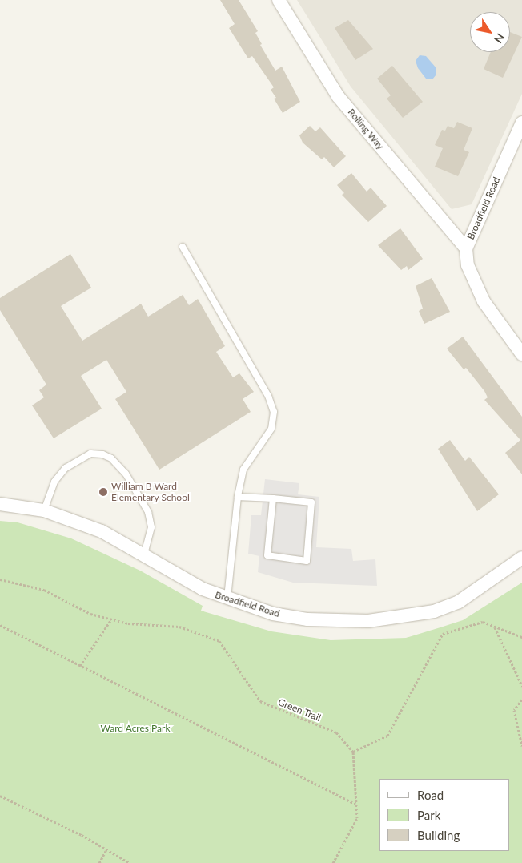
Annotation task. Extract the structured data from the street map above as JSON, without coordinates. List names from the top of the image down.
{
  "streets": {
    "street": ["Rolling Way", "Broadfield Road"],
    "path": ["Green Trail"]
  },
  "crossings": [
    ["Rolling Way", "Broadfield Road"]
  ],
  "parks": ["Ward Acres Park"],
  "places": ["William B Ward Elementary School"],
  "legend": ["Road", "Park", "Building"],
  "north": "bottom right"
}
